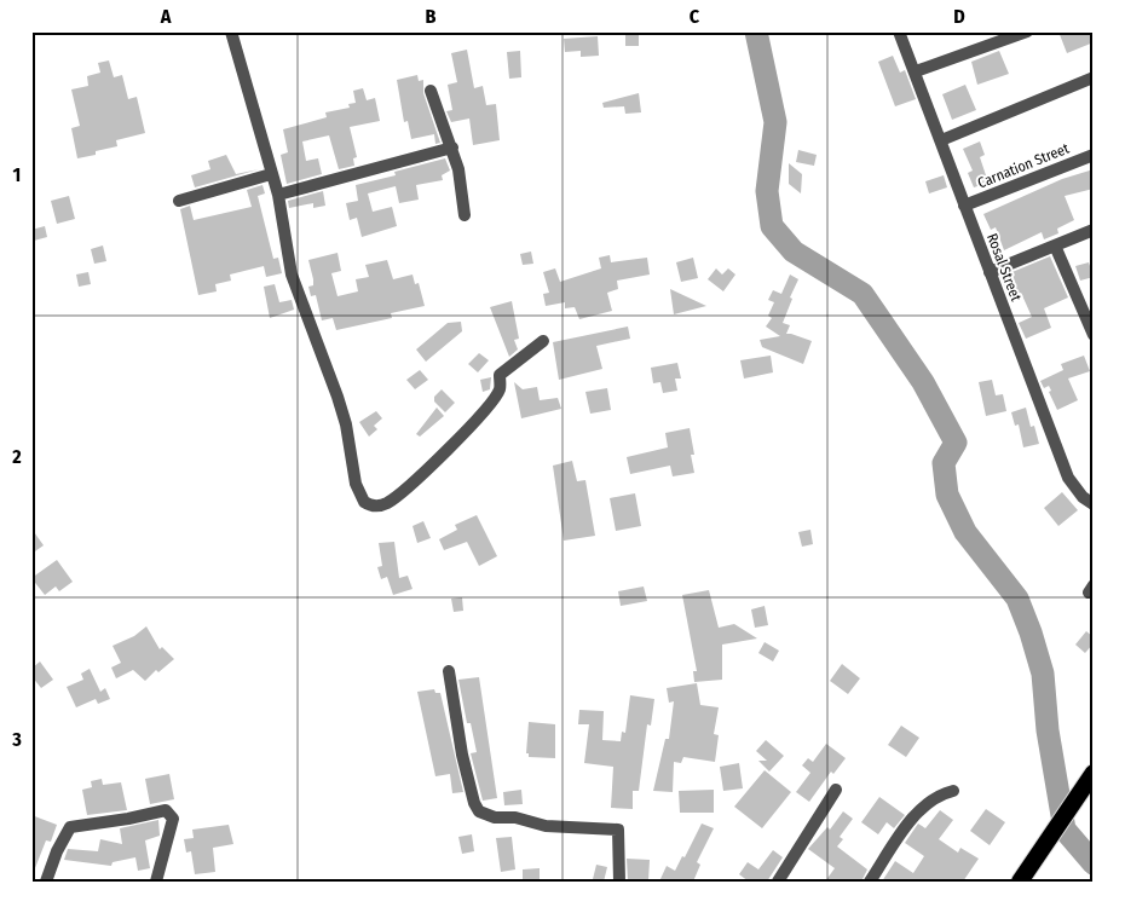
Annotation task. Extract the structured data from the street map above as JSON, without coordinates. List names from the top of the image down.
{
  "streets": {
    "street": ["Carnation Street", "Rosal Street"]
  },
  "crossings": [
    ["Carnation Street", "Rosal Street"]
  ],
  "grid": {
    "columns": [
      "A",
      "B",
      "C",
      "D"
    ],
    "rows": ["1", "2", "3"]
  }
}
